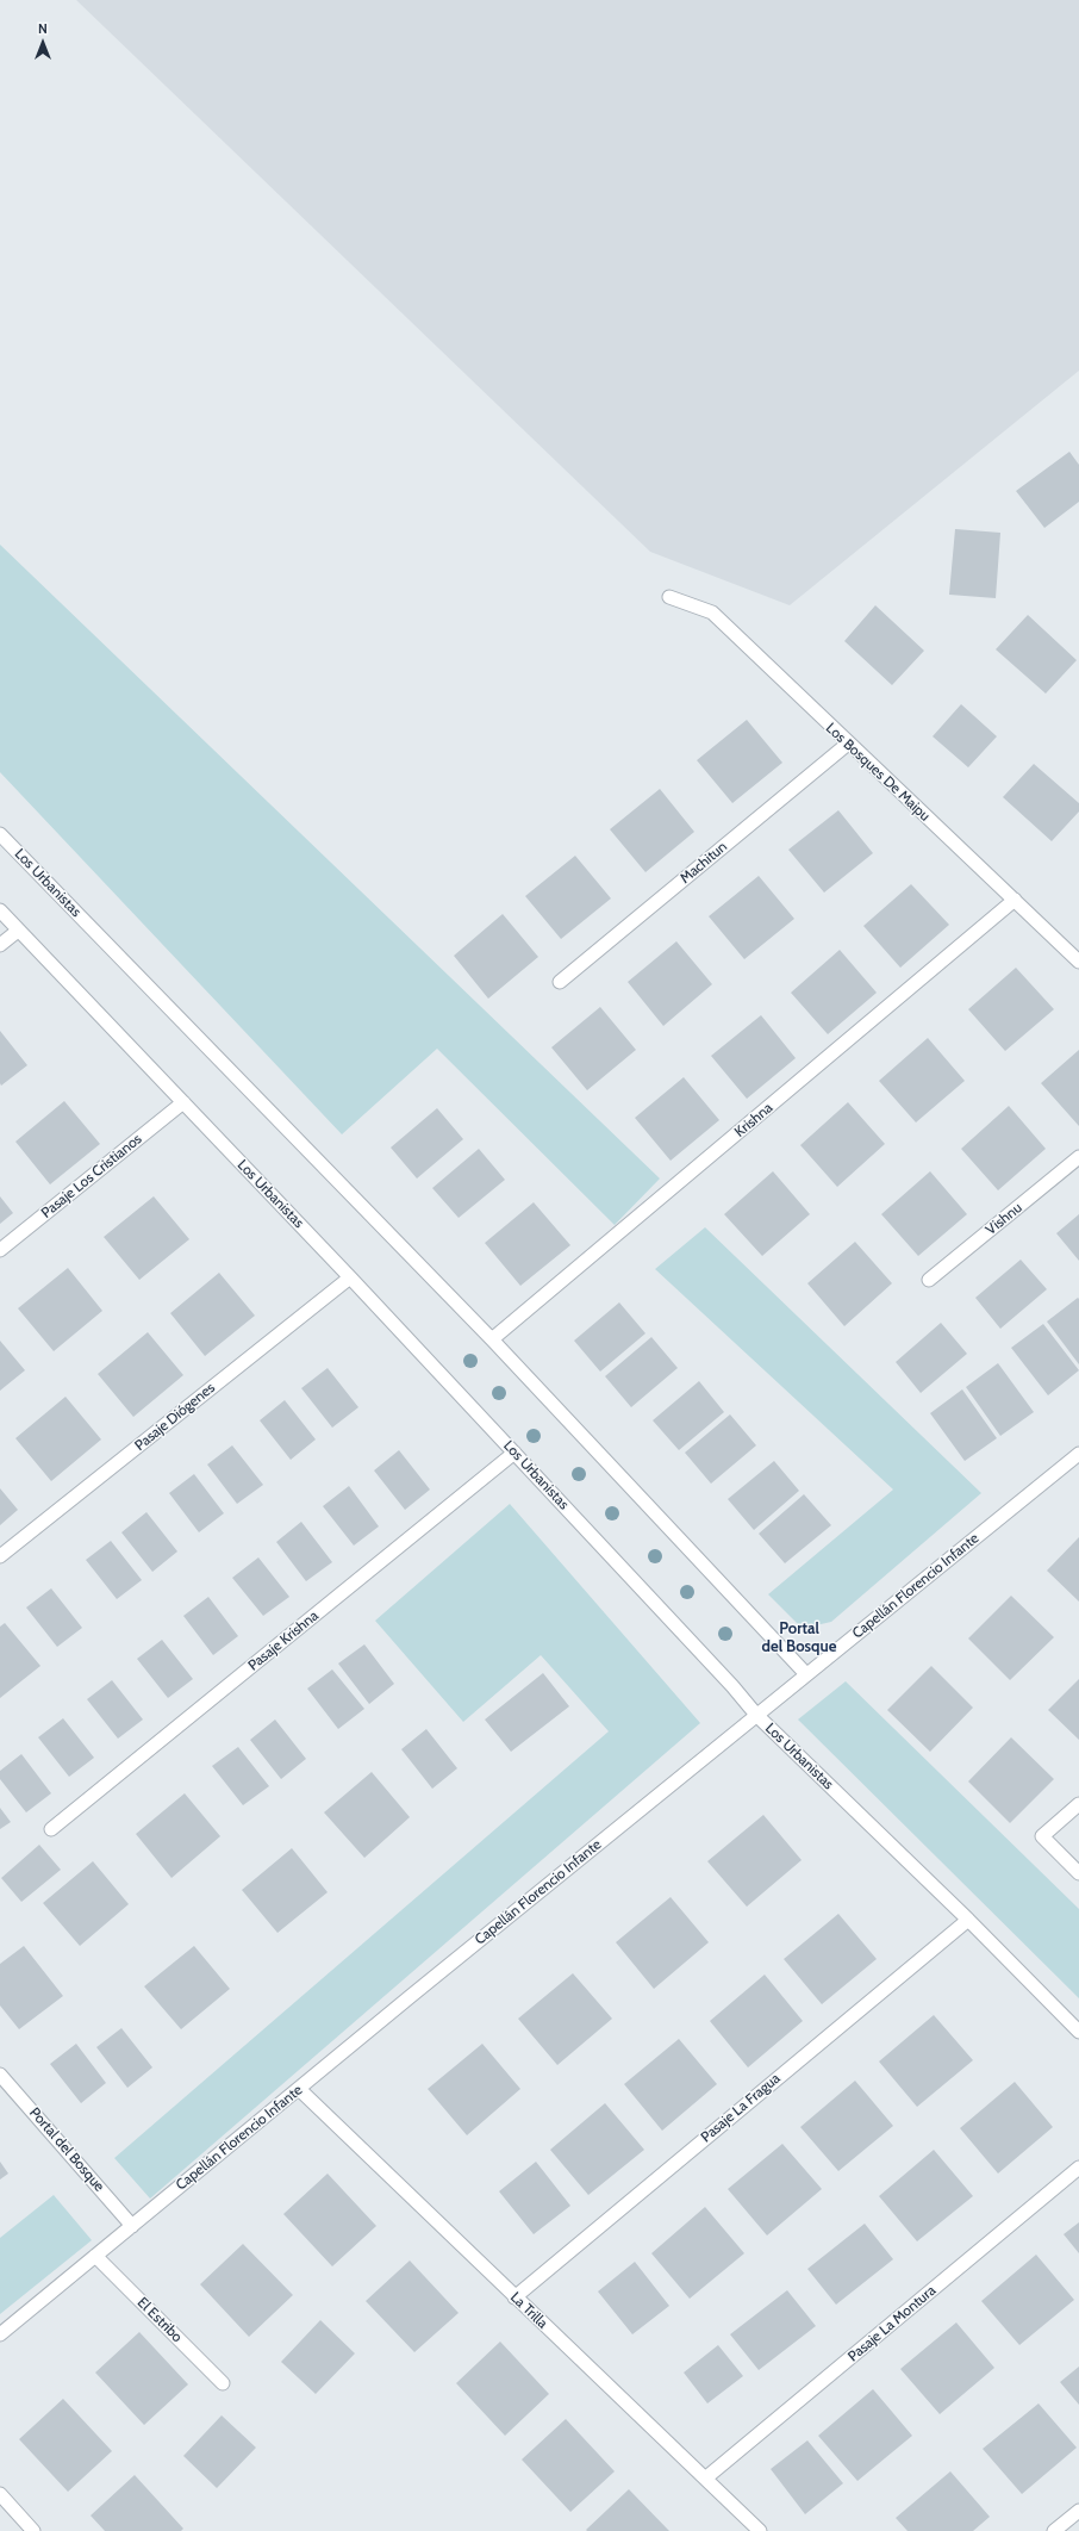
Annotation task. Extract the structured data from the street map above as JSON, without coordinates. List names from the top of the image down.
{
  "streets": {
    "street": [
      "Los Bosques De Maipu",
      "Machitun",
      "Los Urbanistas",
      "Krishna",
      "Pasaje Los Cristianos",
      "Vishnu",
      "Pasaje Diógenes",
      "Capellán Florencio Infante",
      "Pasaje Krishna",
      "Pasaje La Fragua",
      "Portal del Bosque",
      "La Trilla",
      "El Estribo",
      "Pasaje La Montura"
    ]
  },
  "crossings": [
    ["Los Bosques De Maipu", "Machitun"],
    ["Los Bosques De Maipu", "Krishna"],
    ["Los Urbanistas", "Krishna"],
    ["Los Urbanistas", "Pasaje Los Cristianos"],
    ["Los Urbanistas", "Pasaje Diógenes"],
    ["Los Urbanistas", "Capellán Florencio Infante"],
    ["Los Urbanistas", "Pasaje Krishna"],
    ["Los Urbanistas", "Pasaje La Fragua"],
    ["Capellán Florencio Infante", "Portal del Bosque"],
    ["Capellán Florencio Infante", "La Trilla"],
    ["Capellán Florencio Infante", "El Estribo"],
    ["Pasaje La Fragua", "La Trilla"],
    ["La Trilla", "Pasaje La Montura"]
  ],
  "districts": ["Portal del Bosque"],
  "north": "top"
}
